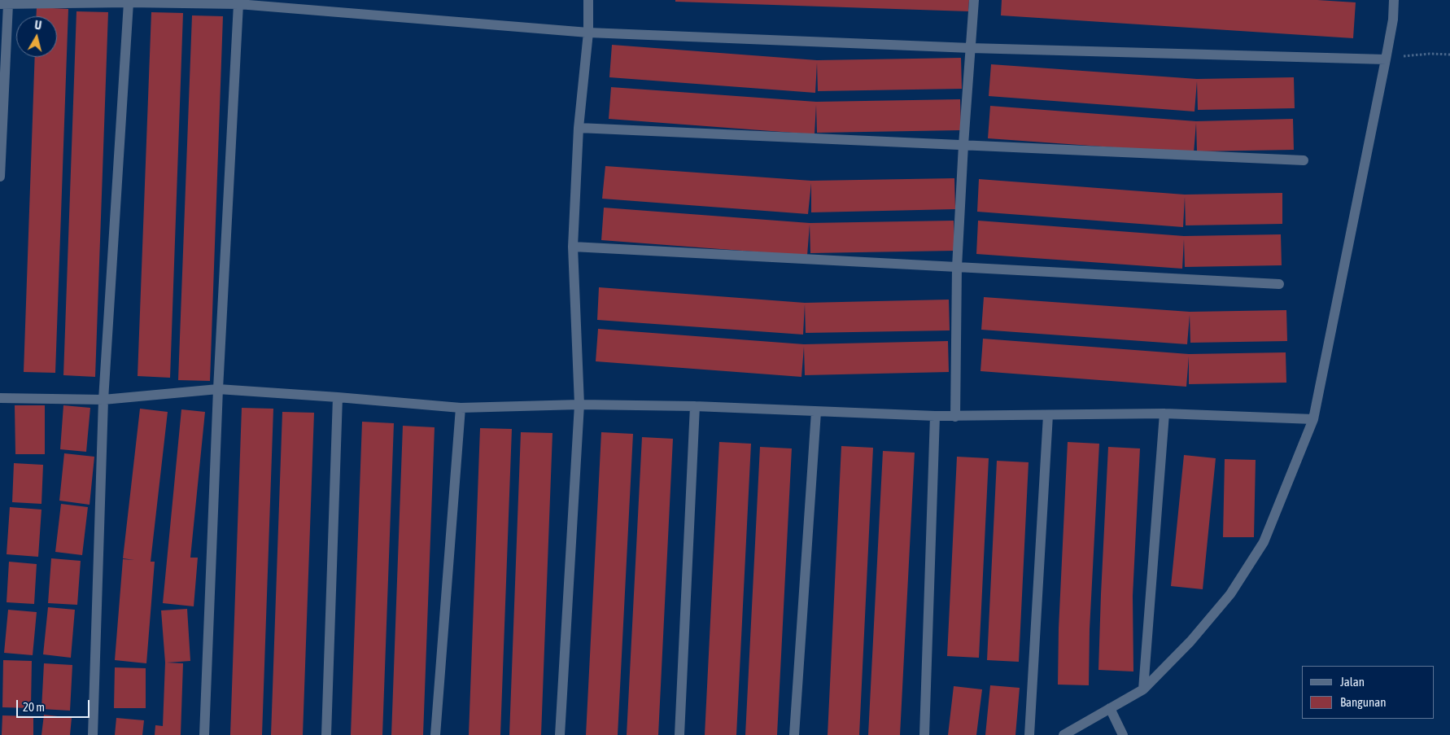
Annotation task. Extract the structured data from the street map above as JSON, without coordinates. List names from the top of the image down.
{
  "legend": ["Jalan", "Bangunan"],
  "scale_bar": "20 m",
  "north": "top"
}
